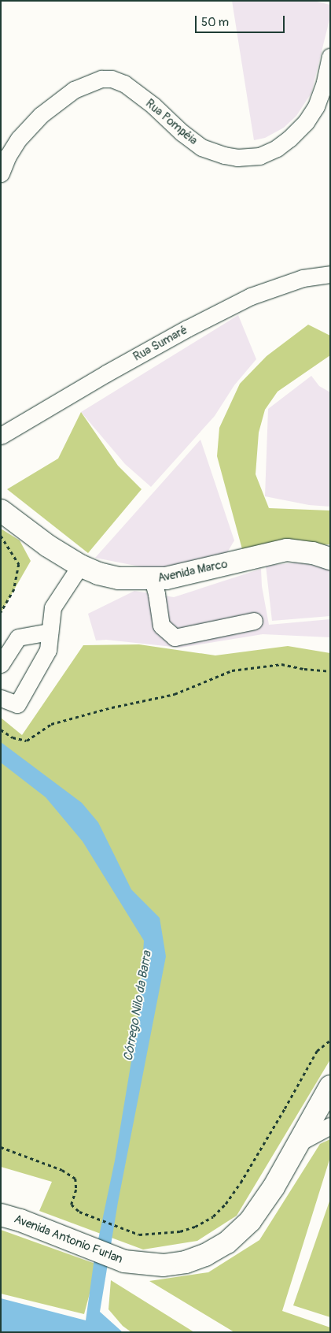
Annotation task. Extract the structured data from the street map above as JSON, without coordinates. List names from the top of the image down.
{
  "streets": {
    "main road": ["Avenida Marco", "Avenida Antonio Furlan"],
    "street": ["Rua Pompéia", "Rua Sumaré"]
  },
  "water": ["Córrego Nilo da Barra"],
  "scale_bar": "50 m"
}
